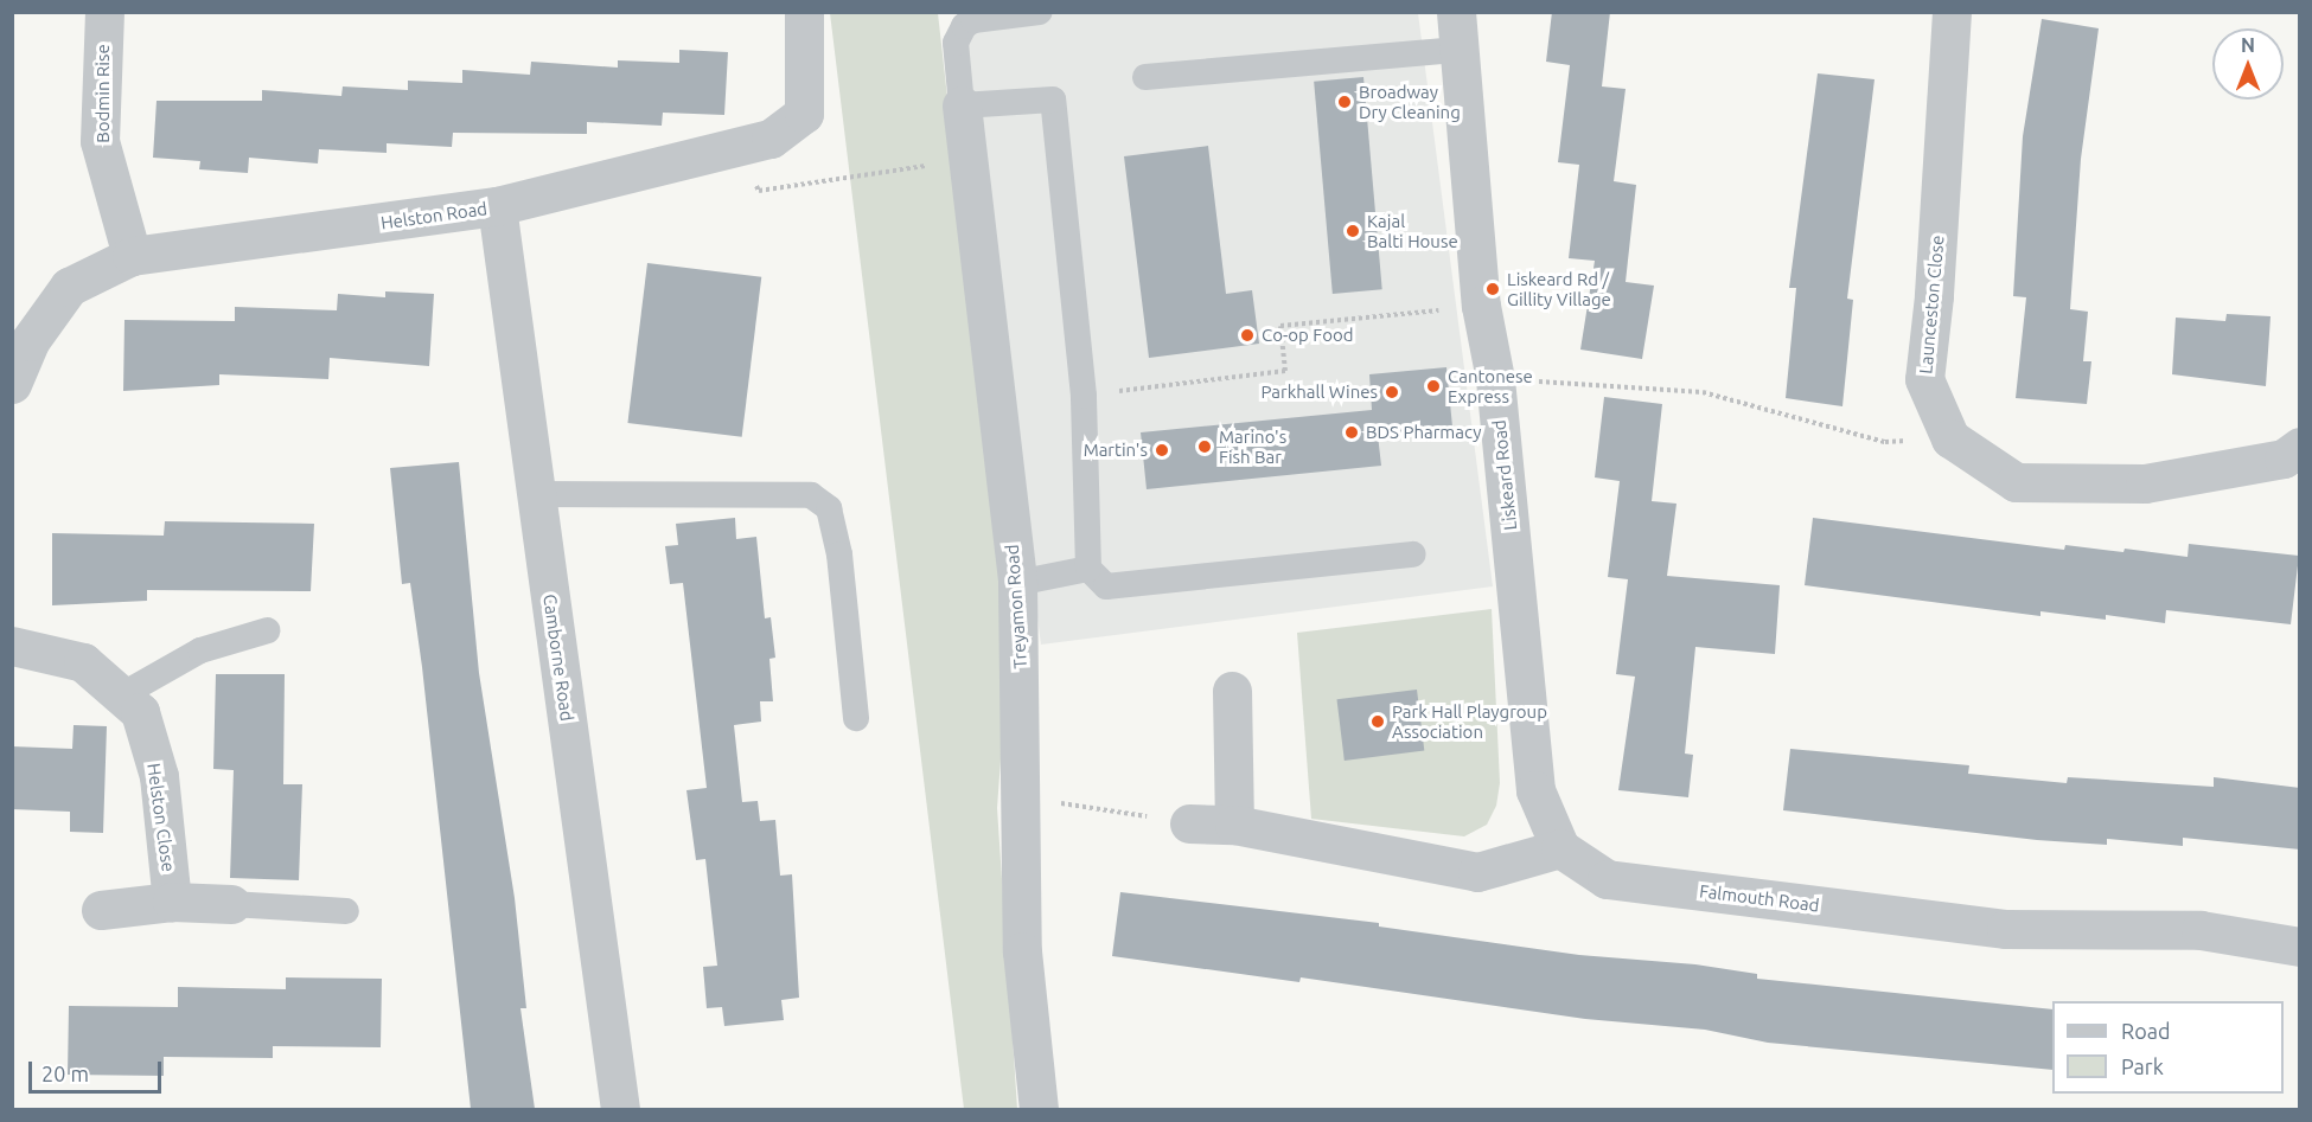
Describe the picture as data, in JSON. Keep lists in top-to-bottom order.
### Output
{
  "streets": {
    "street": [
      "Bodmin Rise",
      "Helston Road",
      "Launceston Close",
      "Liskeard Road",
      "Treyamon Road",
      "Camborne Road",
      "Helston Close",
      "Falmouth Road"
    ]
  },
  "crossings": [
    ["Bodmin Rise", "Helston Road"],
    ["Helston Road", "Camborne Road"],
    ["Liskeard Road", "Falmouth Road"]
  ],
  "places": [
    "Broadway Dry Cleaning",
    "Kajal Balti House",
    "Liskeard Rd / Gillity Village",
    "Co-op Food",
    "Cantonese Express",
    "Parkhall Wines",
    "BDS Pharmacy",
    "Marino's Fish Bar",
    "Martin's",
    "Park Hall Playgroup Association"
  ],
  "legend": ["Road", "Park"],
  "scale_bar": "20 m",
  "north": "top"
}
